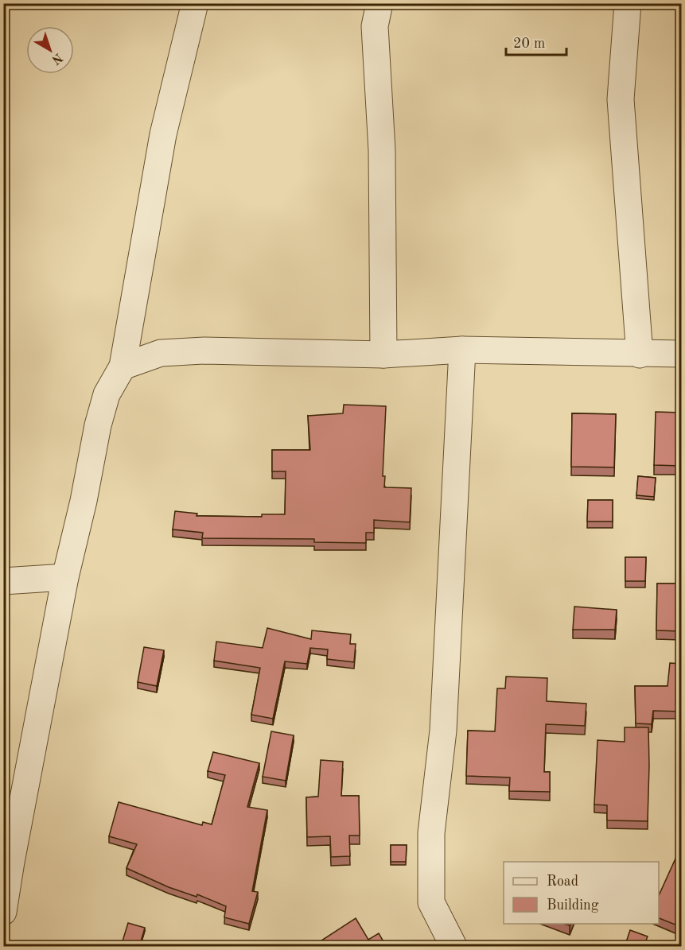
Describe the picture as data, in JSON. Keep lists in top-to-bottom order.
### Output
{
  "legend": ["Road", "Building"],
  "scale_bar": "20 m",
  "north": "bottom right"
}
